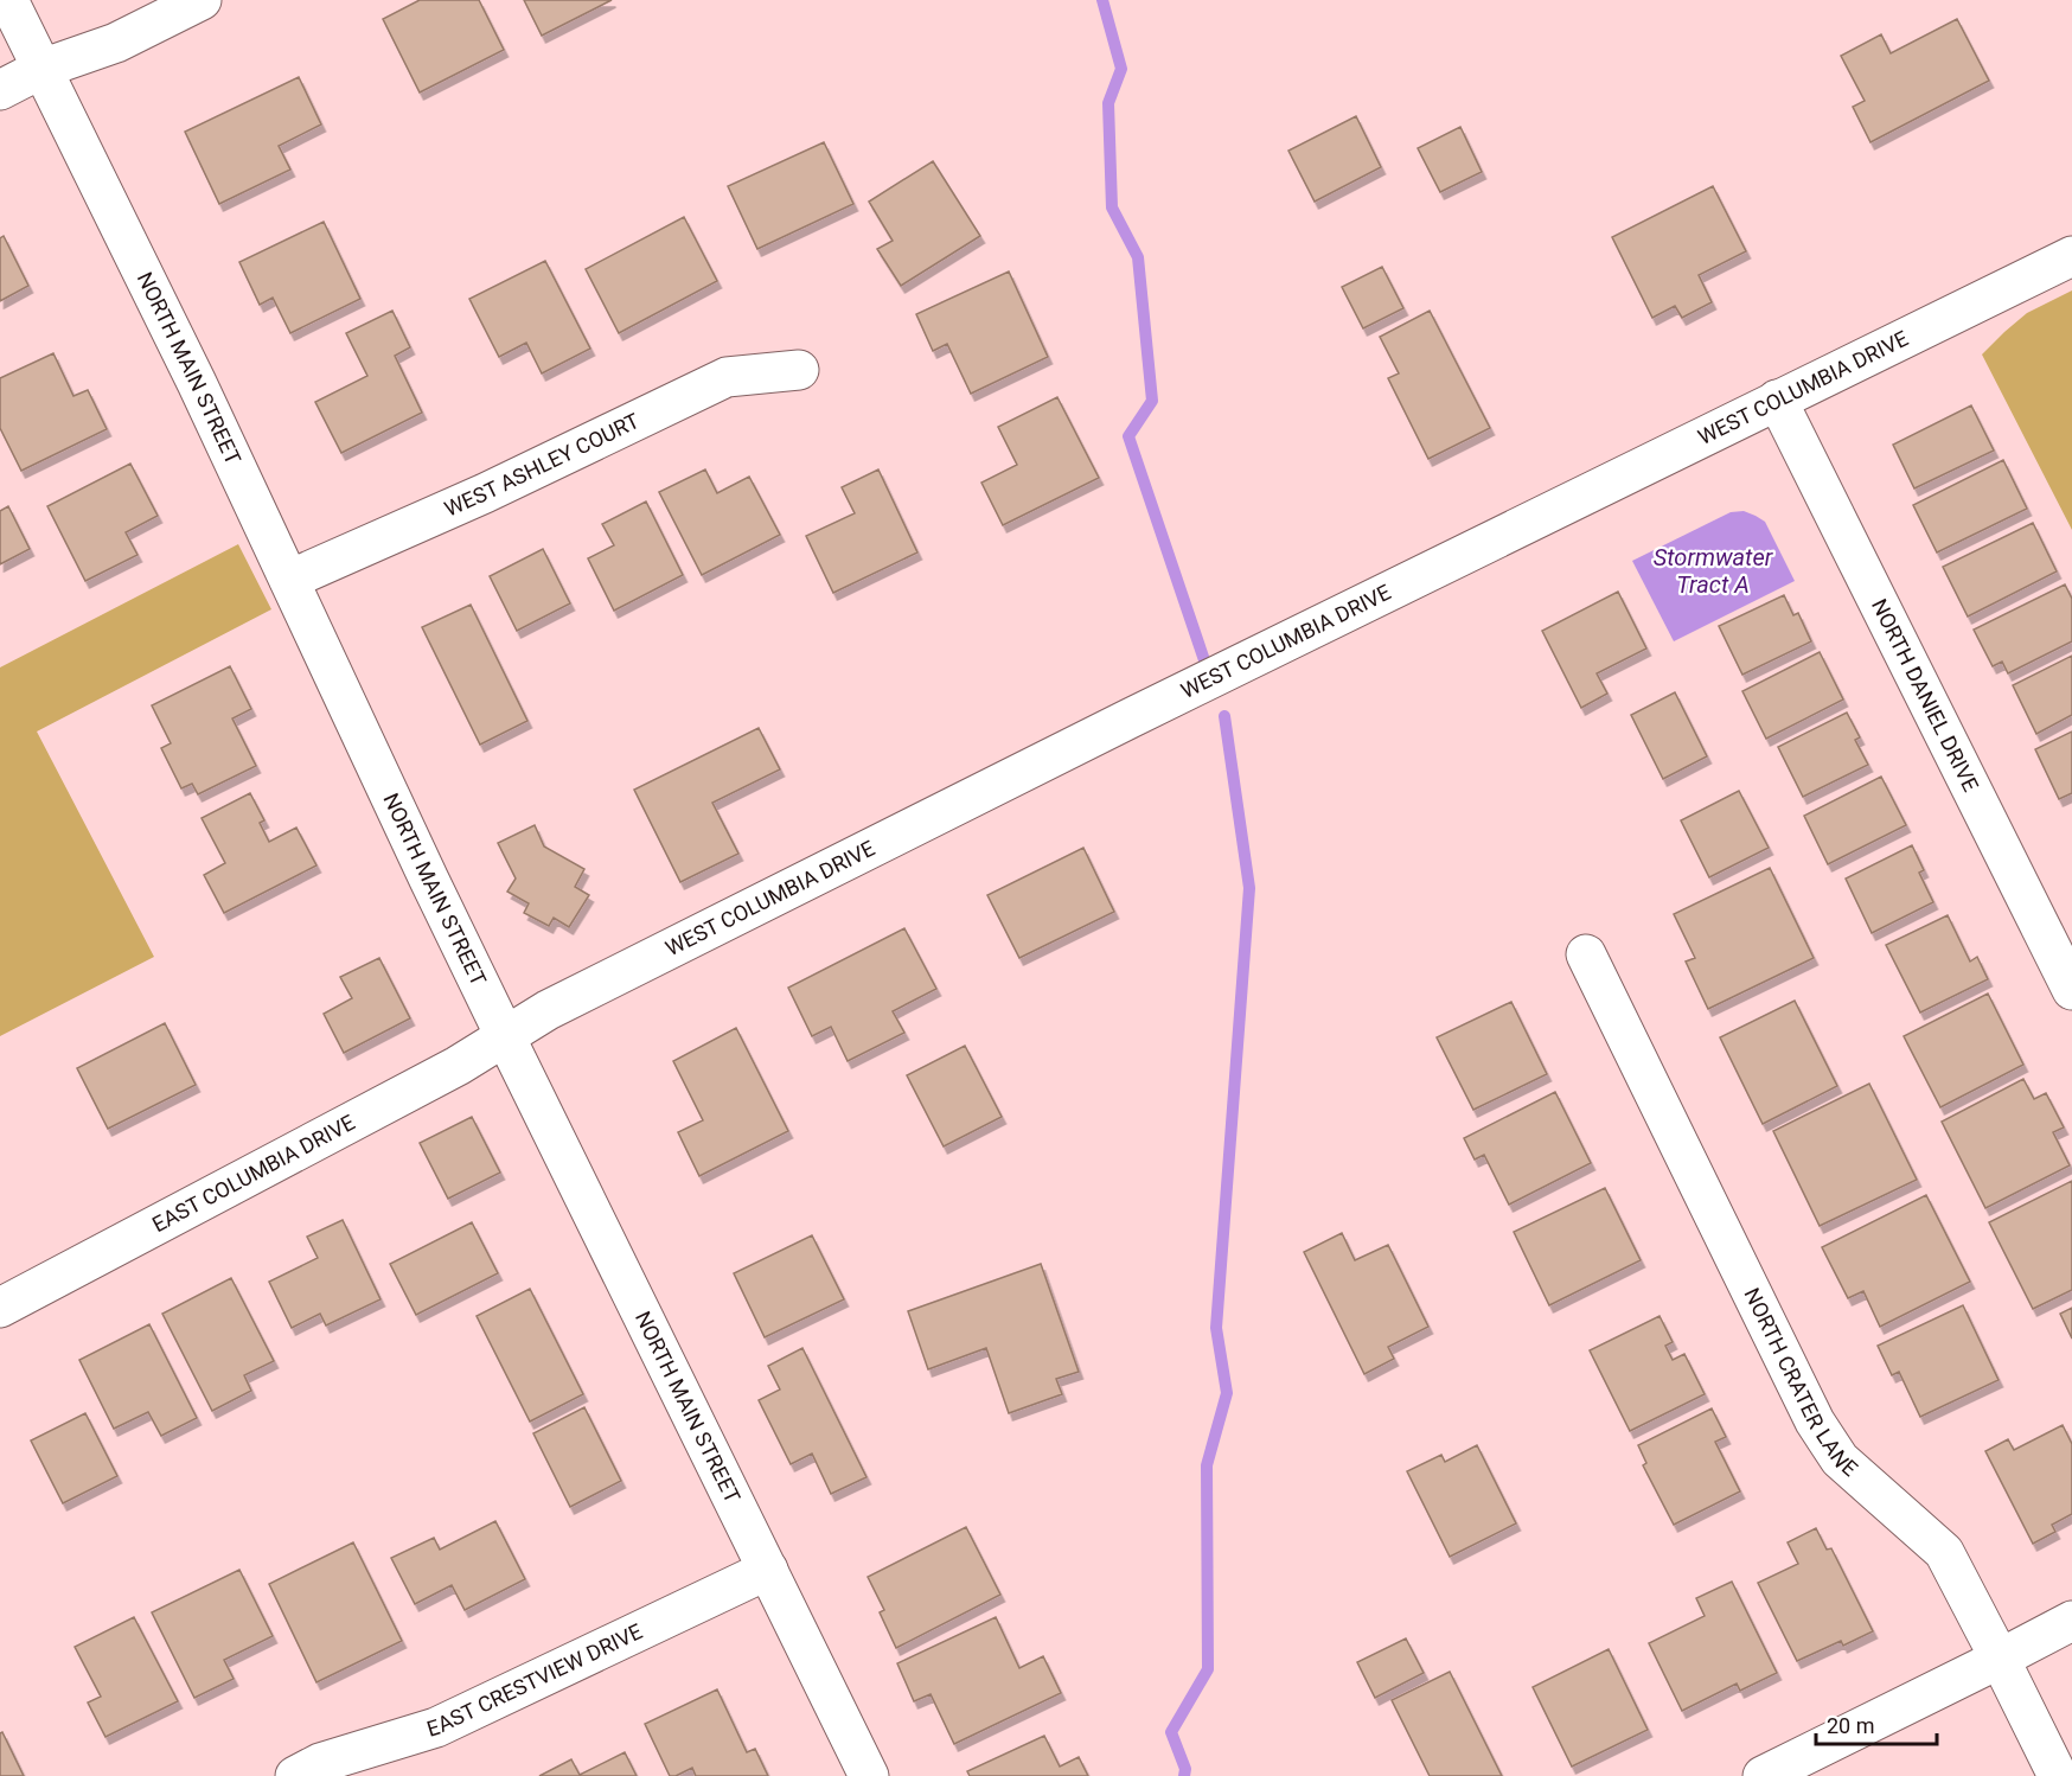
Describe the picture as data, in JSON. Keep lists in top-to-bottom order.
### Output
{
  "streets": {
    "street": [
      "NORTH MAIN STREET",
      "WEST COLUMBIA DRIVE",
      "WEST ASHLEY COURT",
      "NORTH DANIEL DRIVE",
      "EAST COLUMBIA DRIVE",
      "NORTH CRATER LANE",
      "EAST CRESTVIEW DRIVE"
    ]
  },
  "crossings": [
    ["NORTH MAIN STREET", "WEST COLUMBIA DRIVE"],
    ["NORTH MAIN STREET", "WEST ASHLEY COURT"],
    ["NORTH MAIN STREET", "EAST COLUMBIA DRIVE"],
    ["NORTH MAIN STREET", "EAST CRESTVIEW DRIVE"],
    ["WEST COLUMBIA DRIVE", "NORTH DANIEL DRIVE"],
    ["WEST COLUMBIA DRIVE", "EAST COLUMBIA DRIVE"]
  ],
  "water": ["Stormwater Tract A"],
  "scale_bar": "20 m"
}
